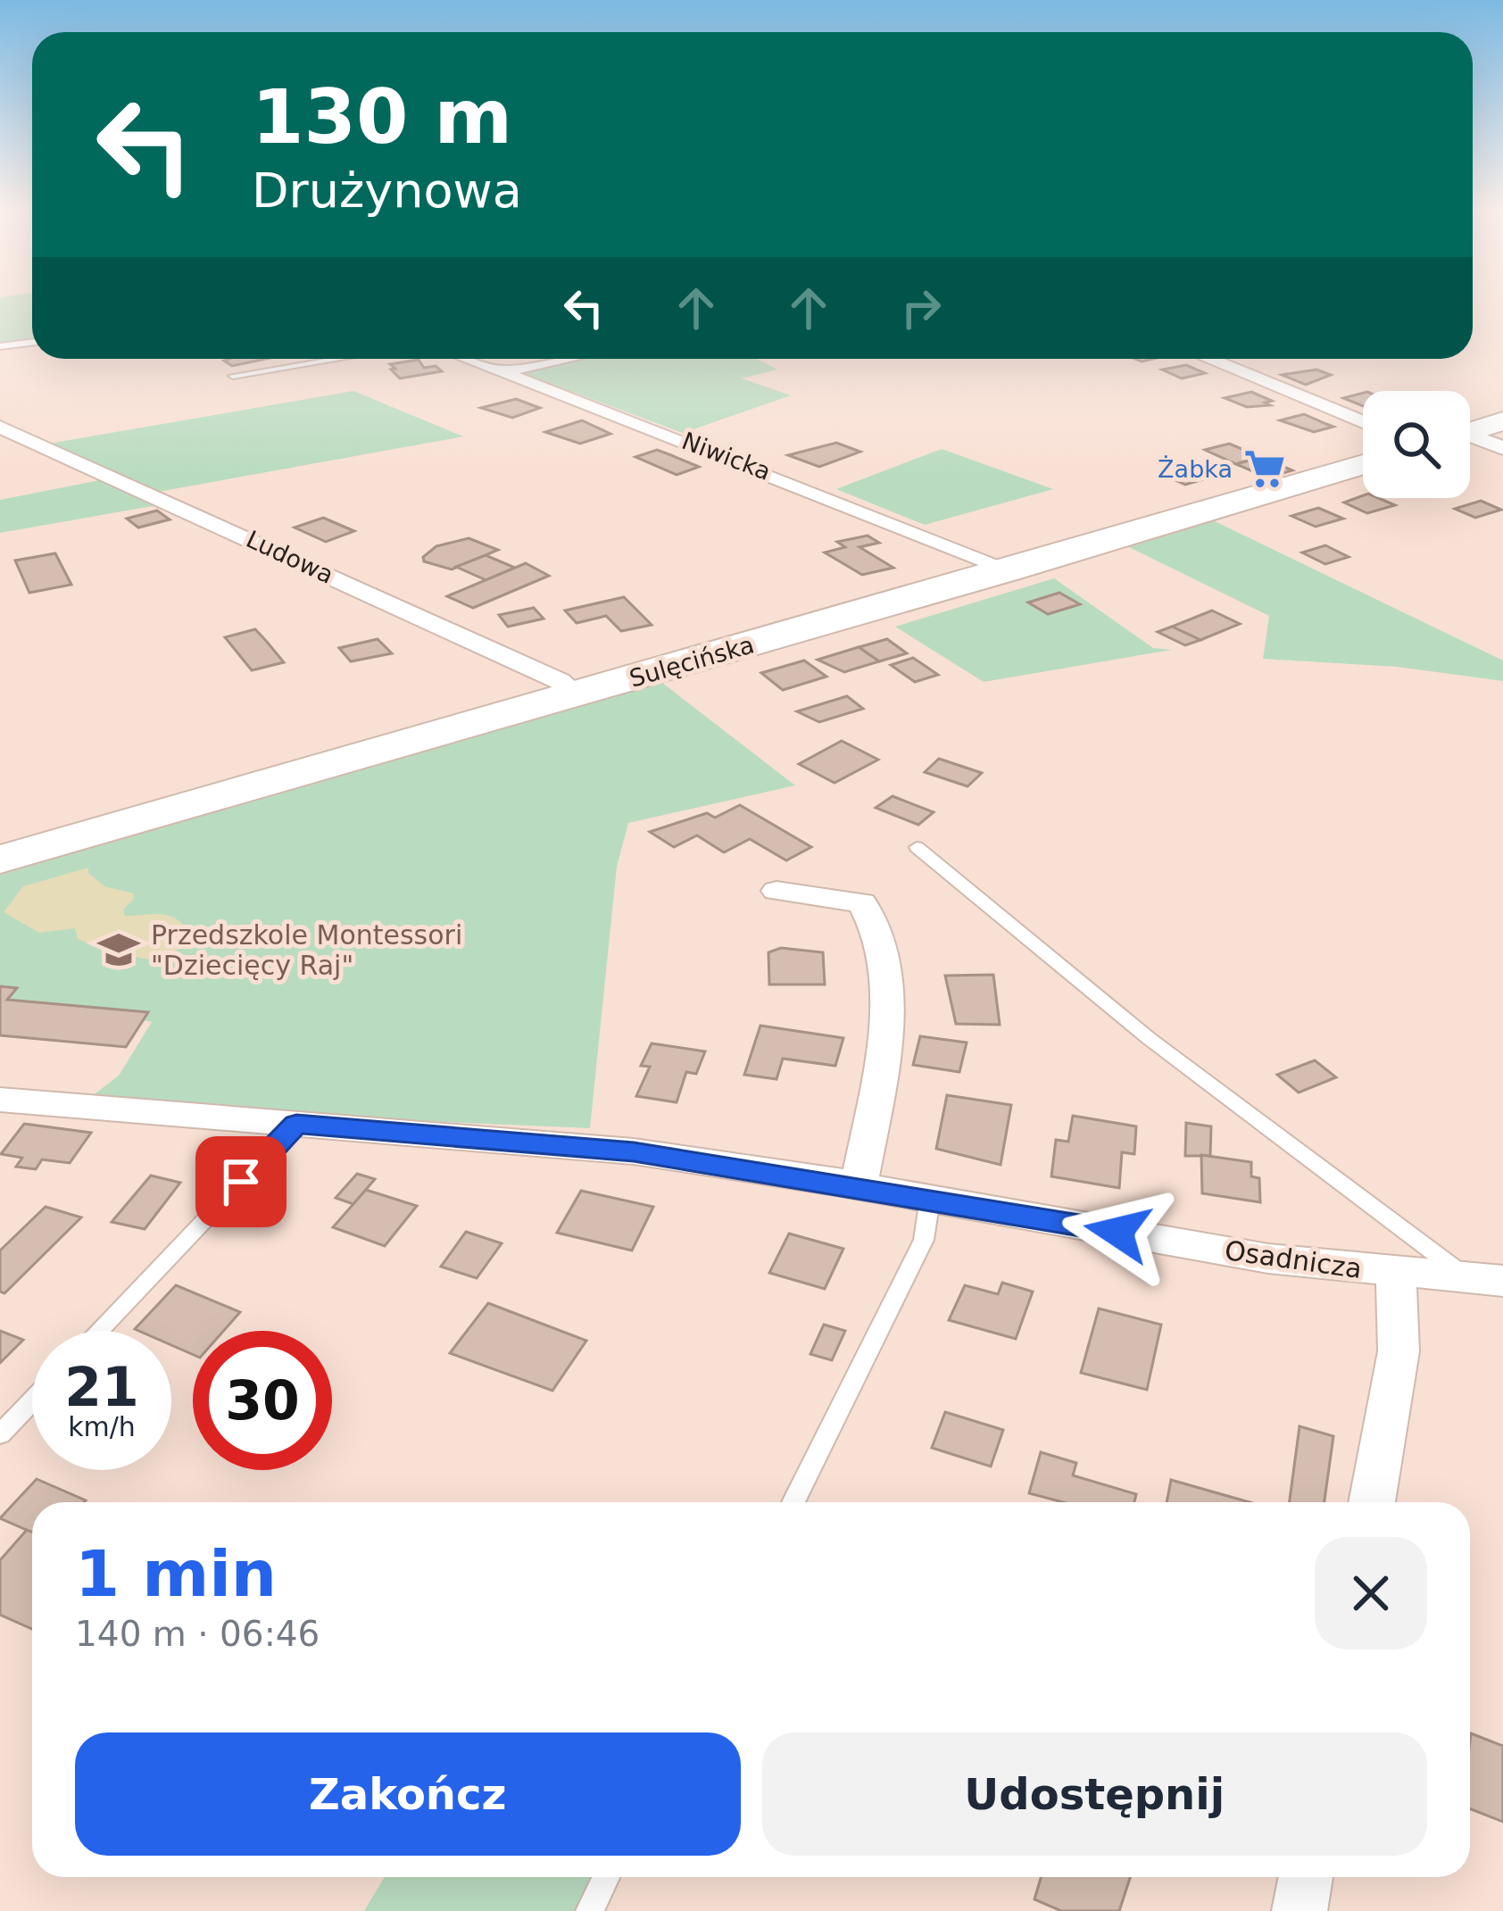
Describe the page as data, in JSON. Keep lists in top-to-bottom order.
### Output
{
  "streets": {
    "street": [
      "Niwicka",
      "Ludowa",
      "Sulęcińska",
      "Osadnicza"
    ]
  },
  "crossings": [
    ["Niwicka", "Sulęcińska"],
    ["Ludowa", "Sulęcińska"]
  ],
  "places": {
    "supermarket": ["Żabka"],
    "school or university": ["Przedszkole Montessori \"Dziecięcy Raj\""]
  },
  "page": {
    "turn": ["130 m", "Drużynowa"],
    "speed": "21 km/h",
    "limit": "30",
    "heading": ["1 min", "140 m · 06:46"],
    "buttons": ["Zakończ", "Udostępnij"]
  }
}
